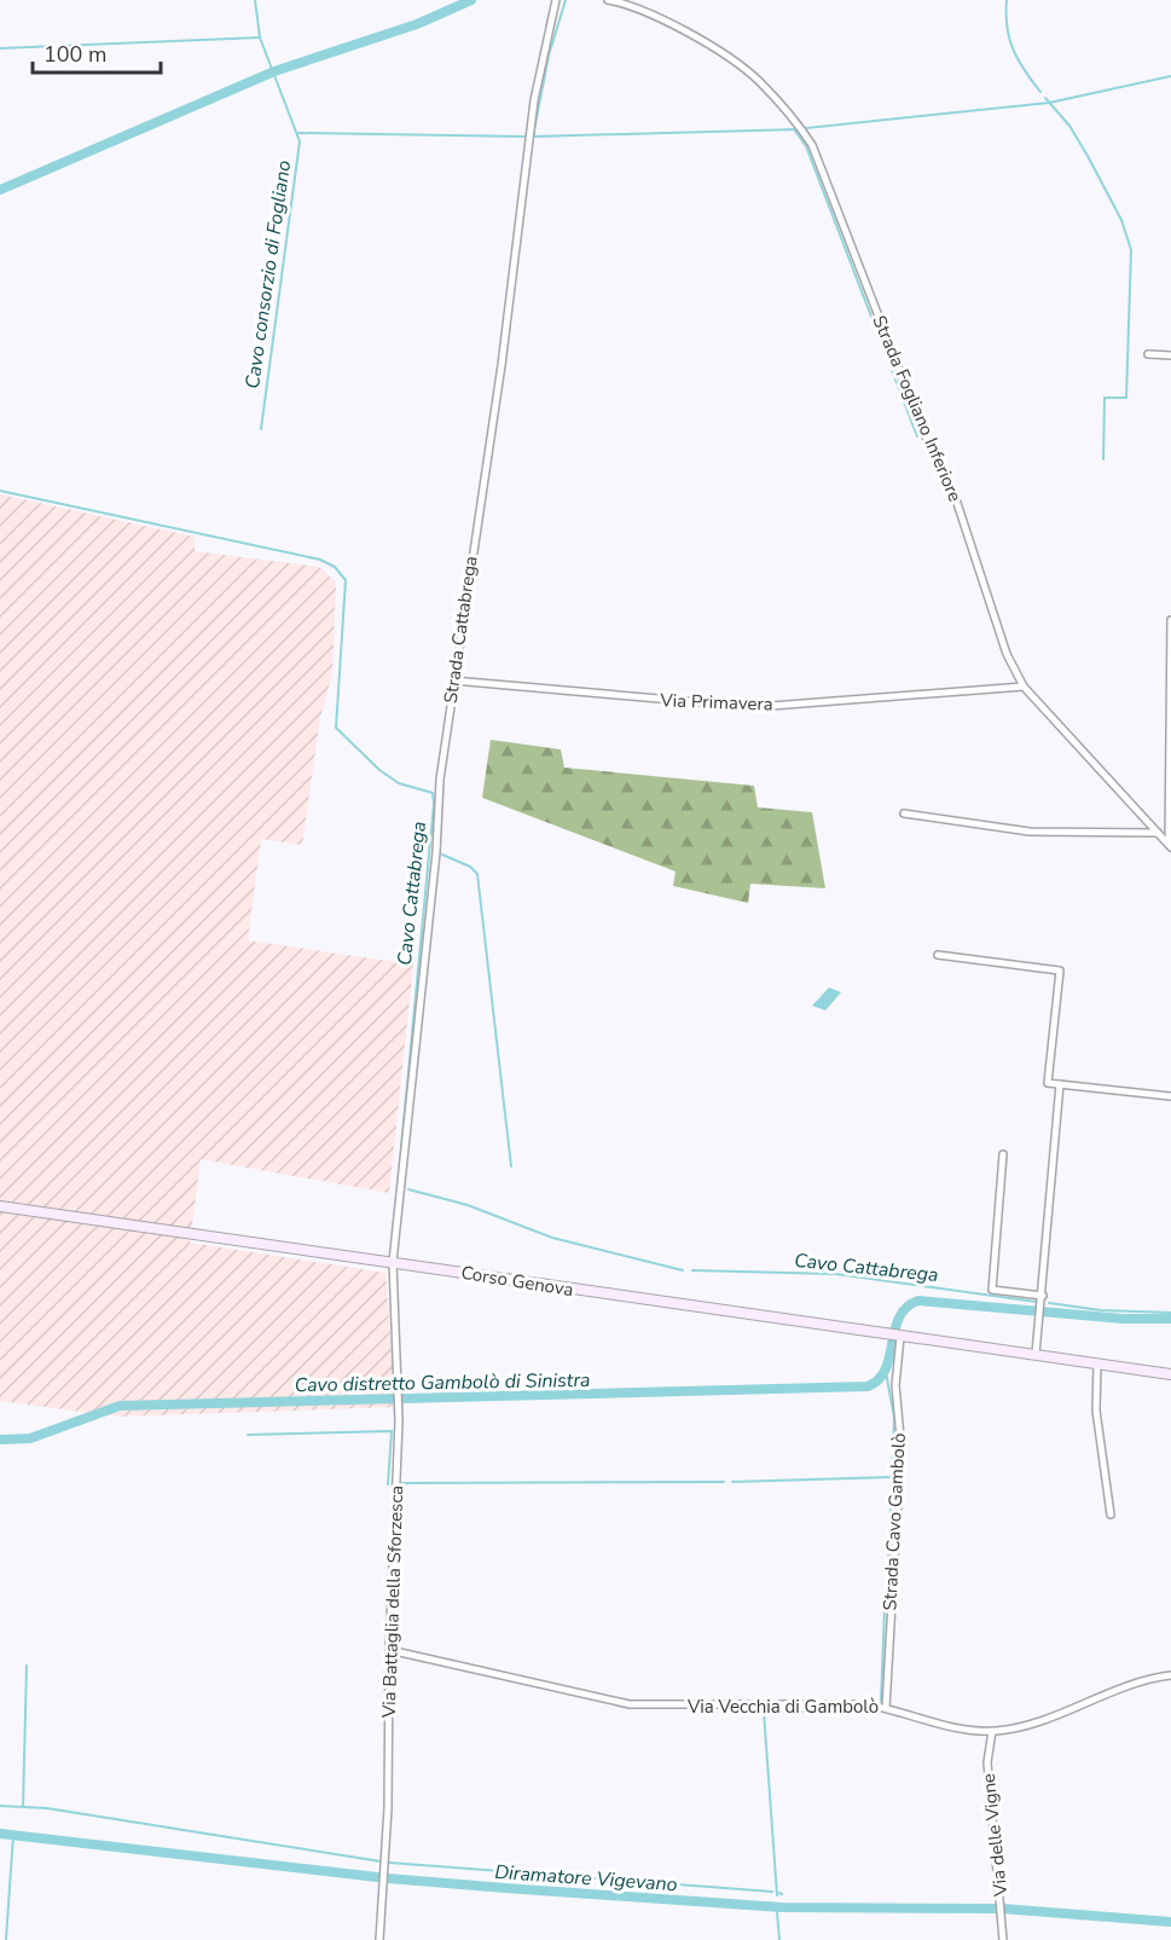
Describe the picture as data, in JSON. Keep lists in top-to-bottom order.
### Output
{
  "streets": {
    "main road": ["Corso Genova"],
    "street": [
      "Strada Fogliano Inferiore",
      "Strada Cattabrega",
      "Via Primavera",
      "Strada Cavo Gambolò",
      "Via Battaglia della Sforzesca",
      "Via Vecchia di Gambolò",
      "Via delle Vigne"
    ]
  },
  "crossings": [
    ["Strada Fogliano Inferiore", "Via Primavera"],
    ["Strada Cattabrega", "Via Primavera"],
    ["Strada Cattabrega", "Corso Genova"],
    ["Strada Cattabrega", "Via Battaglia della Sforzesca"],
    ["Corso Genova", "Strada Cavo Gambolò"],
    ["Corso Genova", "Via Battaglia della Sforzesca"],
    ["Strada Cavo Gambolò", "Via Vecchia di Gambolò"],
    ["Via Battaglia della Sforzesca", "Via Vecchia di Gambolò"],
    ["Via Vecchia di Gambolò", "Via delle Vigne"]
  ],
  "water": [
    "Cavo consorzio di Fogliano",
    "Cavo Cattabrega",
    "Cavo distretto Gambolò di Sinistra",
    "Diramatore Vigevano"
  ],
  "scale_bar": "100 m"
}
